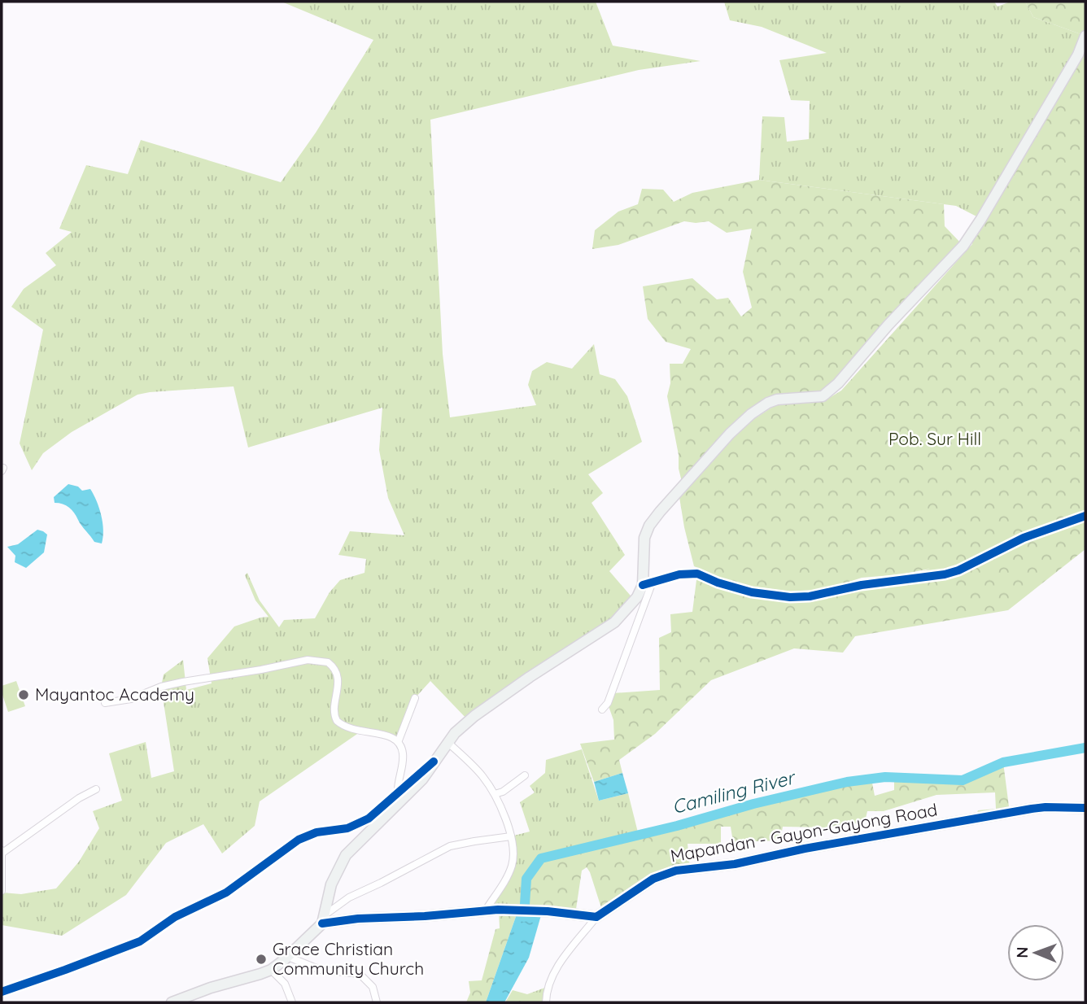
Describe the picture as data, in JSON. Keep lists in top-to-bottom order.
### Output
{
  "streets": {
    "main road": ["Mapandan - Gayon-Gayong Road"]
  },
  "water": ["Camiling River"],
  "parks": ["Pob. Sur Hill"],
  "places": ["Mayantoc Academy", "Grace Christian Community Church"],
  "north": "left"
}
